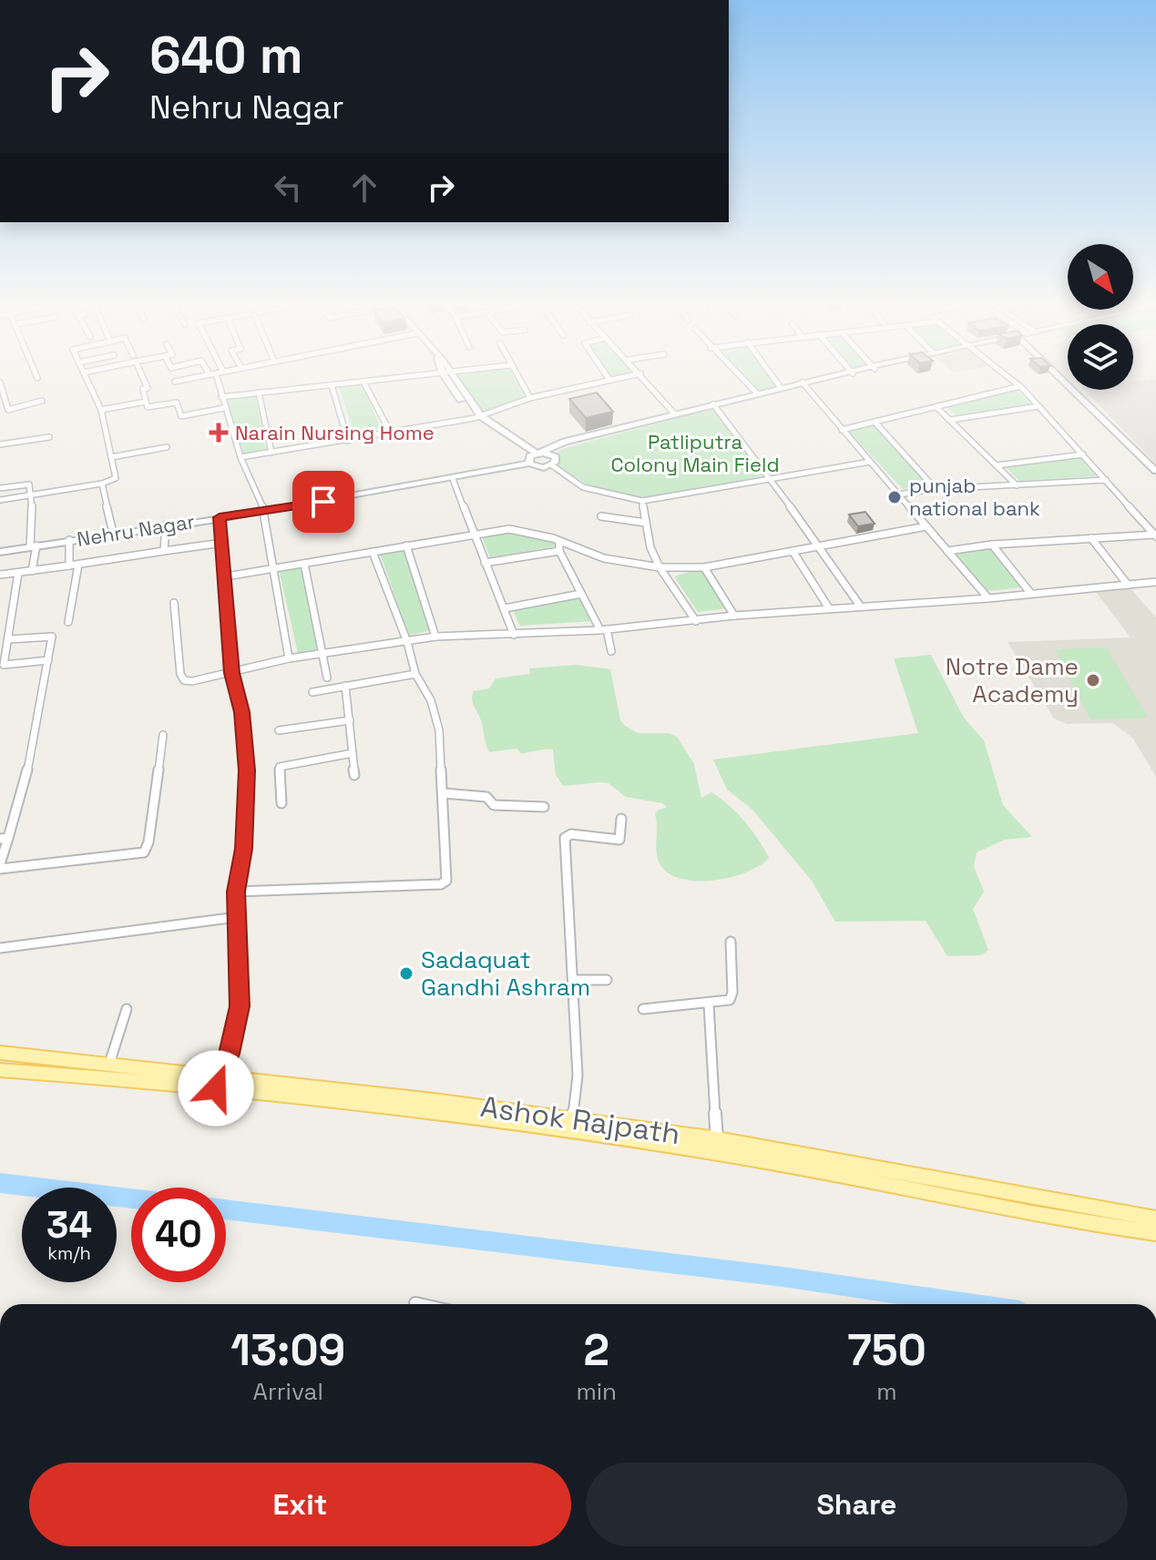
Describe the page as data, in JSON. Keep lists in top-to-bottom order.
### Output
{
  "streets": {
    "main road": ["Ashok Rajpath"],
    "street": ["Nehru Nagar"]
  },
  "parks": ["Patliputra Colony Main Field"],
  "places": {
    "health": ["Narain Nursing Home"],
    "other": ["punjab national bank", "Notre Dame Academy", "Sadaquat Gandhi Ashram"]
  },
  "north": "bottom right",
  "page": {
    "turn": ["640 m", "Nehru Nagar"],
    "speed": "34 km/h",
    "limit": "40",
    "eta": [
      "13:09",
      "Arrival",
      "2",
      "min",
      "750",
      "m"
    ],
    "buttons": ["Exit", "Share"]
  }
}
